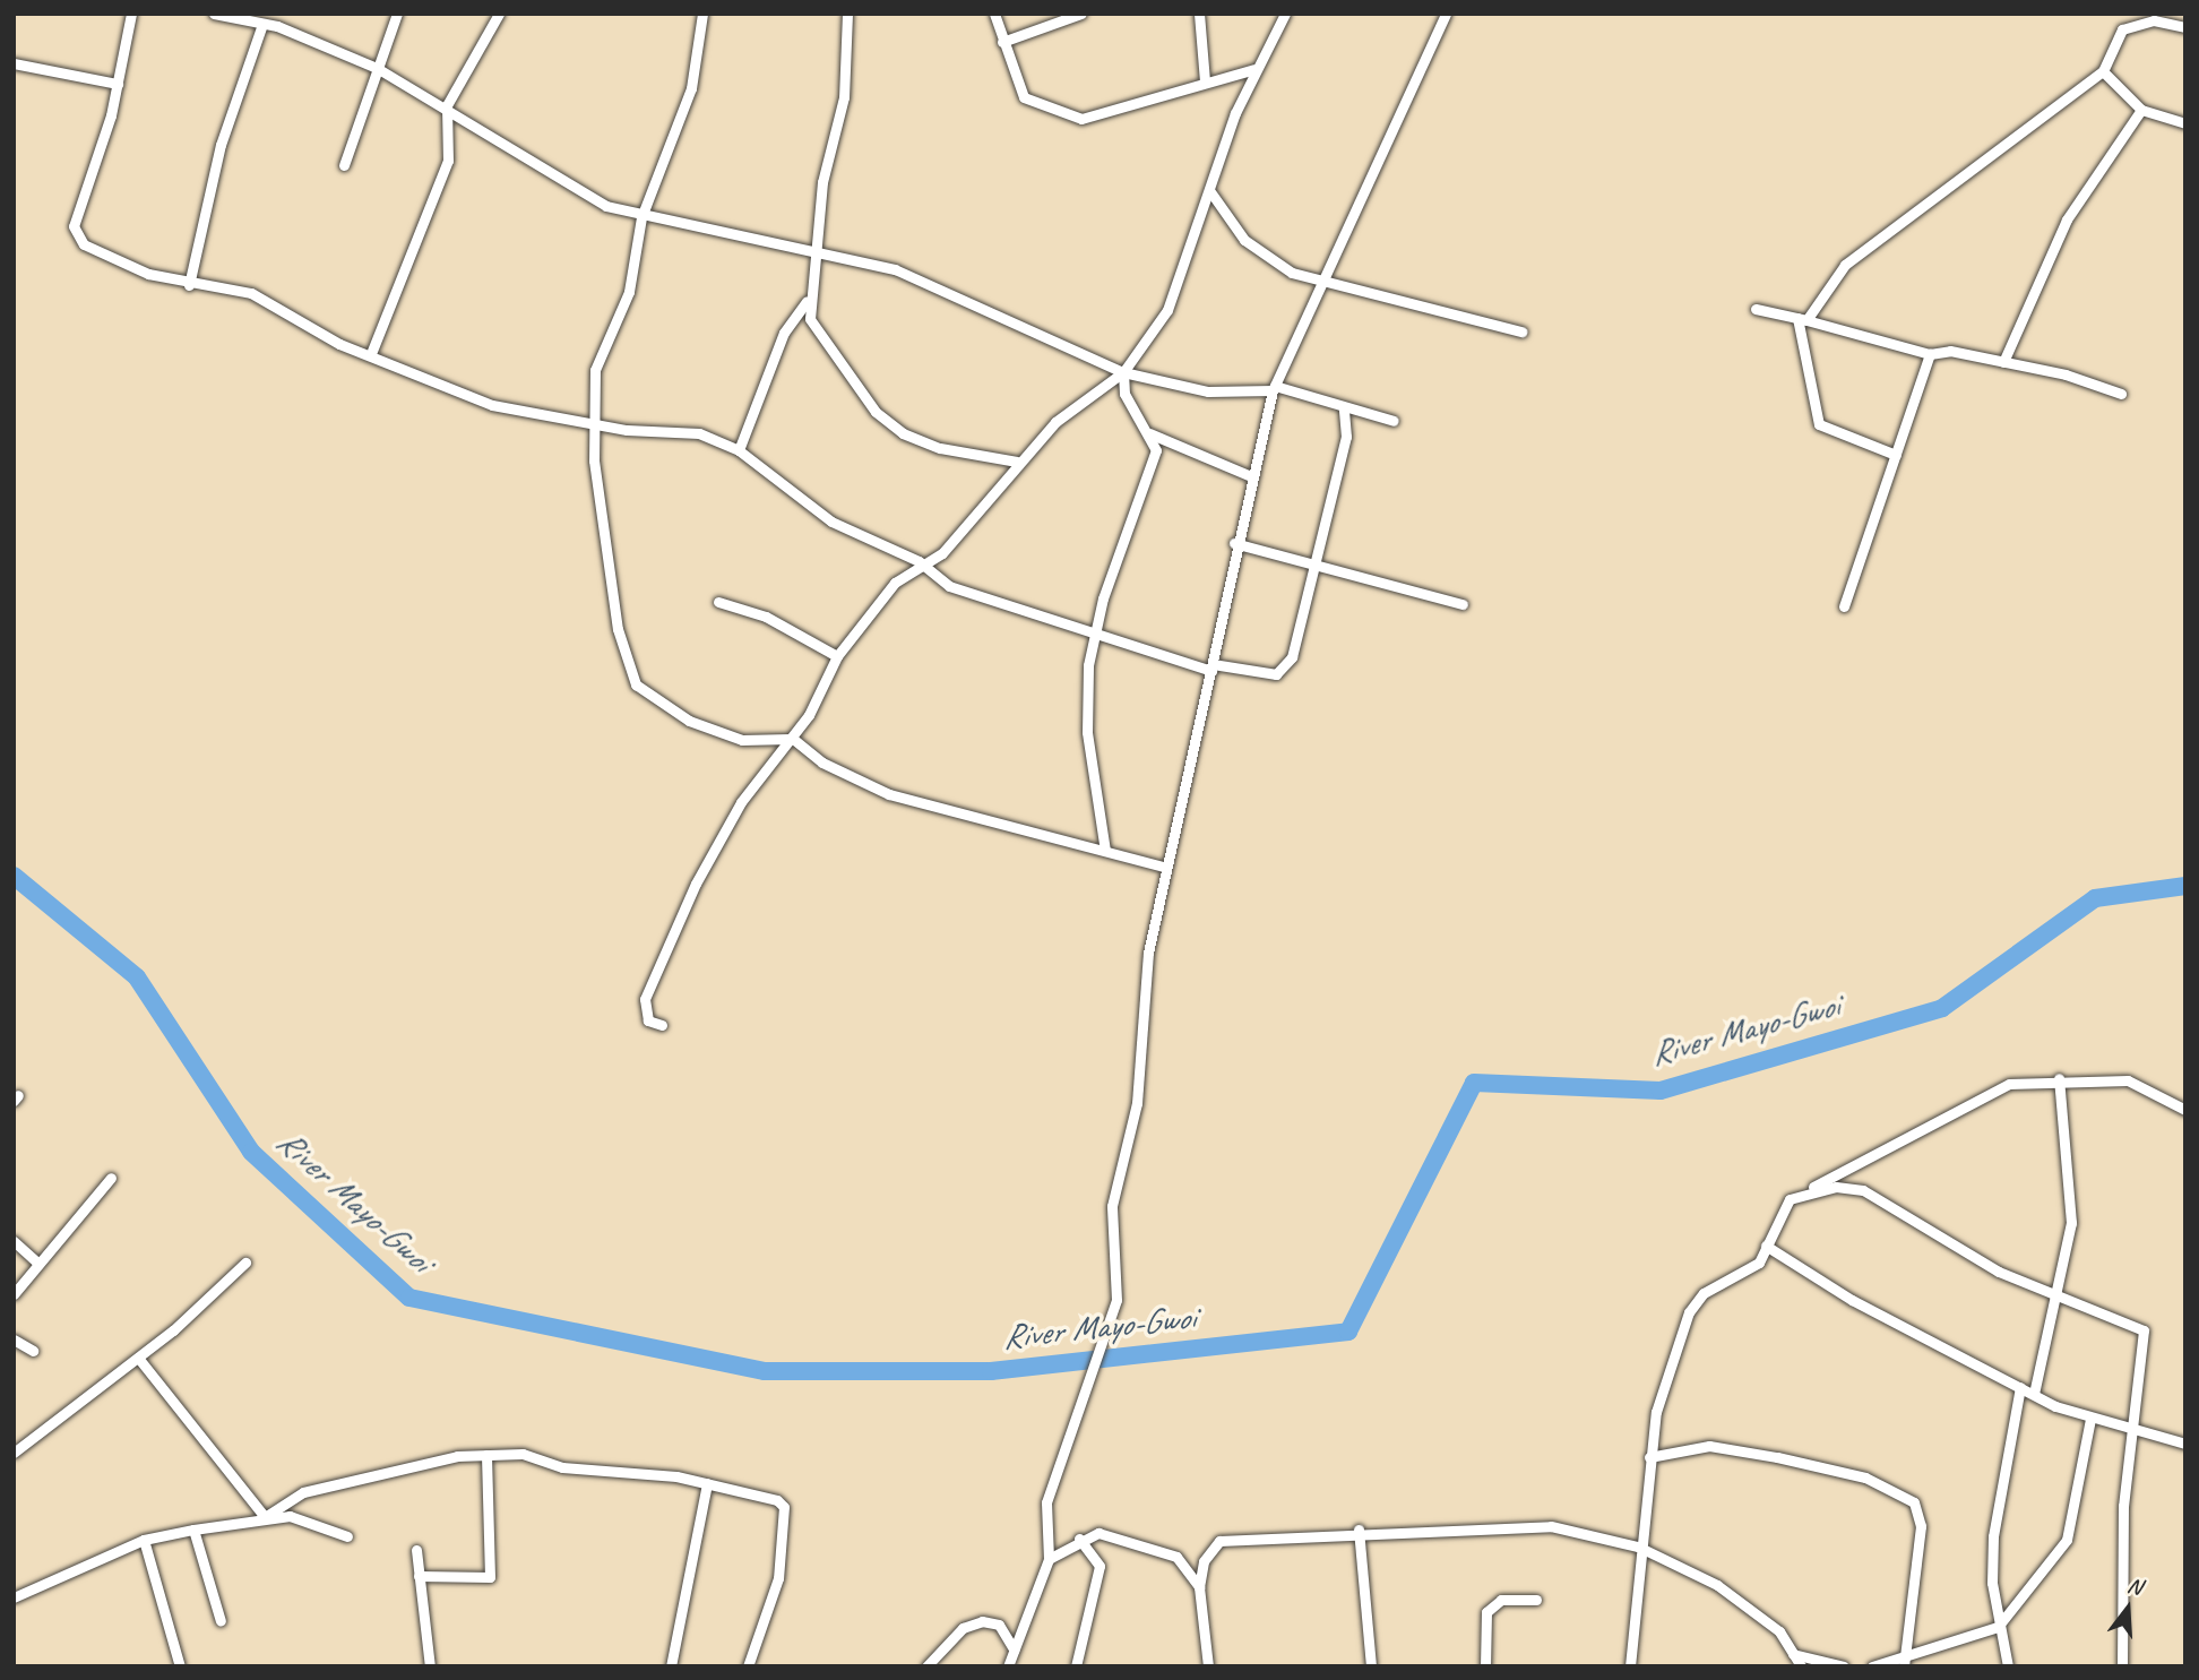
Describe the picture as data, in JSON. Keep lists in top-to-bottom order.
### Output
{
  "water": ["River Mayo-Gwoi"],
  "north": "top"
}
